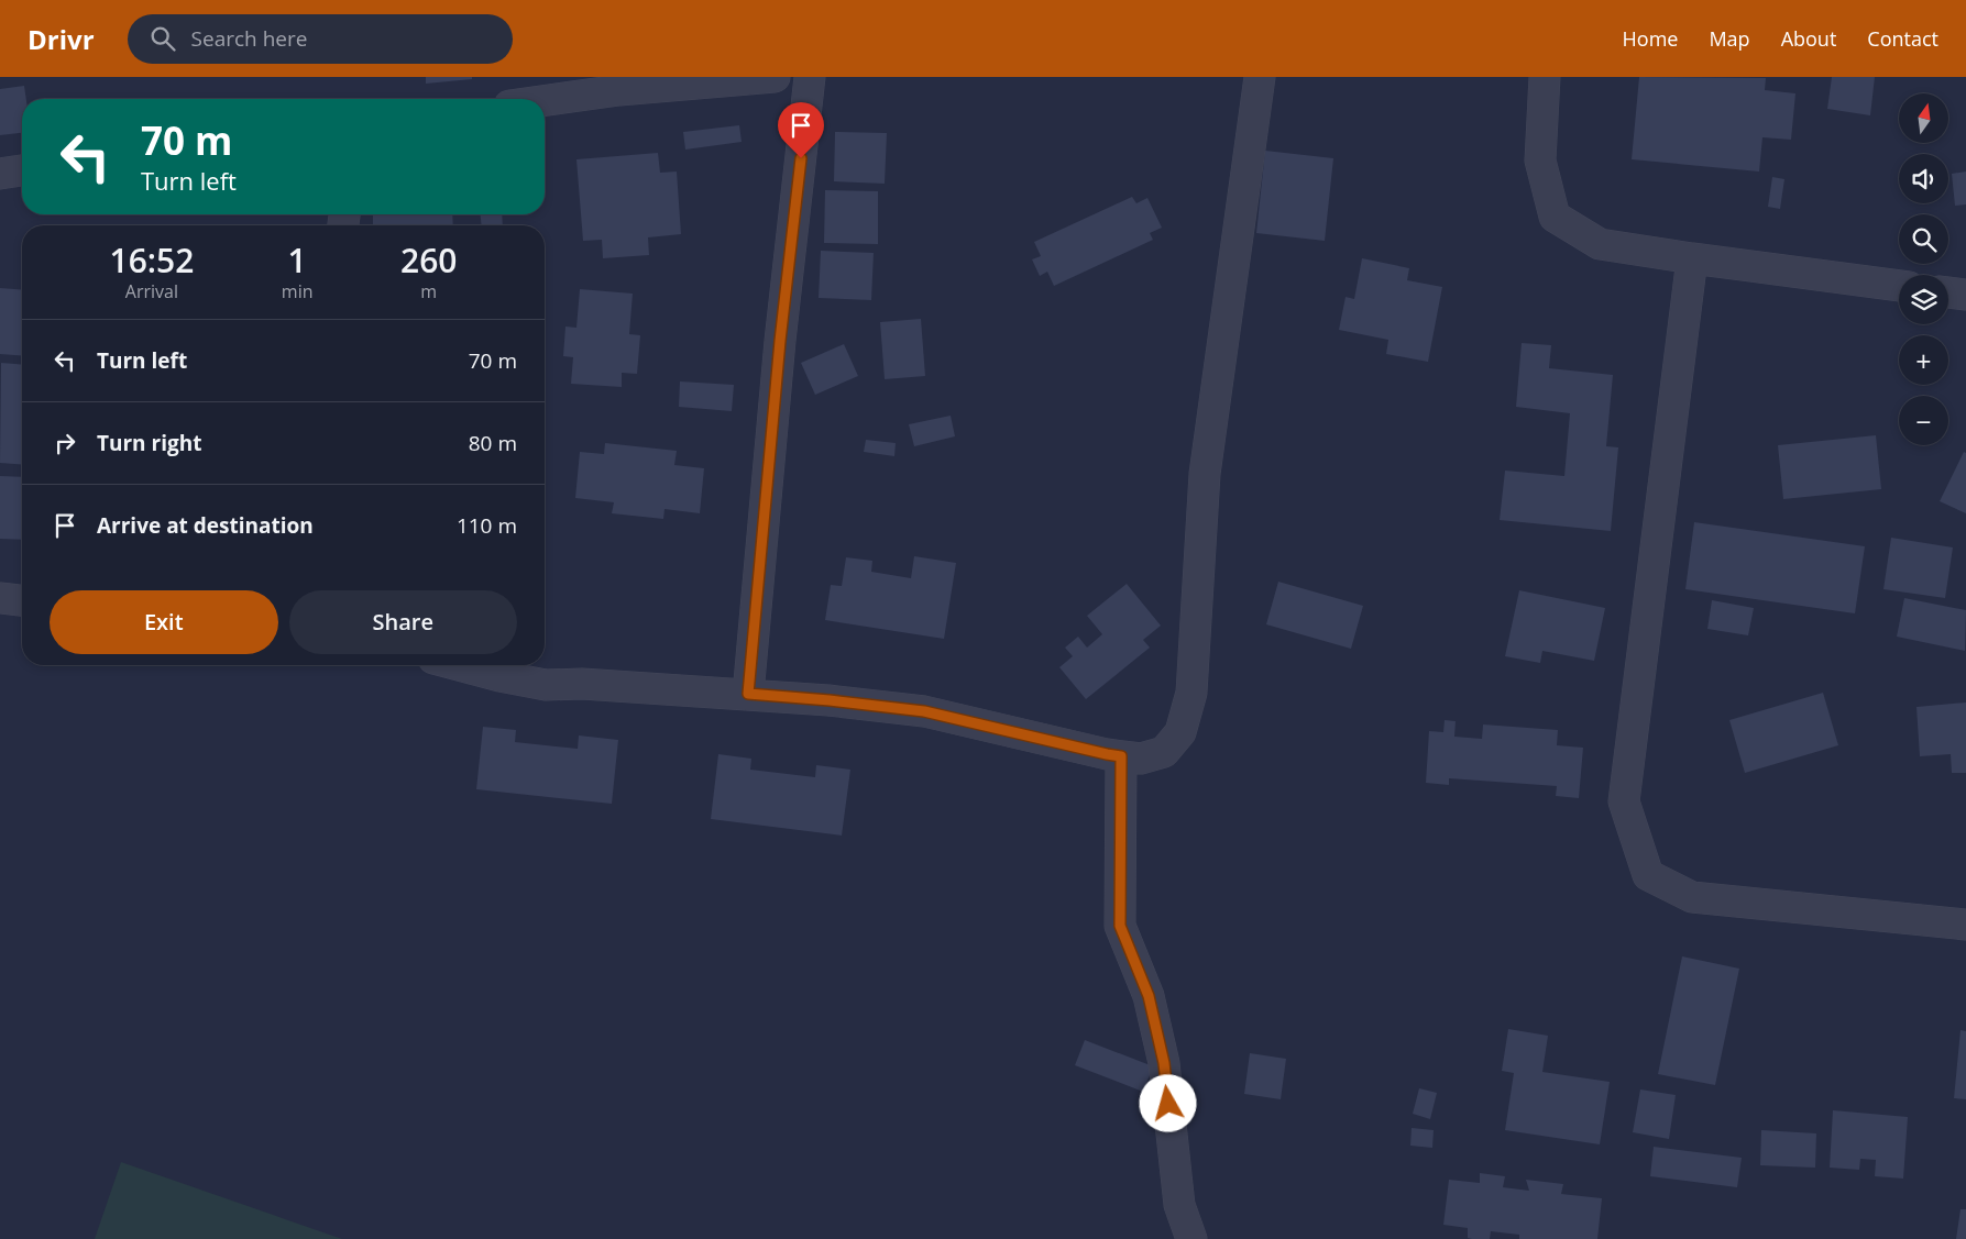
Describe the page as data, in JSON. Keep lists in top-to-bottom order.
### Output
{
  "north": "top",
  "page": {
    "header": "Drivr",
    "search": "Search here",
    "nav": [
      "Home",
      "Map",
      "About",
      "Contact"
    ],
    "map_buttons": ["+", "−"],
    "turn": ["70 m", "Turn left"],
    "eta": [
      "16:52",
      "Arrival",
      "1",
      "min",
      "260",
      "m"
    ],
    "list": [
      {
        "name": "Turn left",
        "value": "70 m"
      },
      {
        "name": "Turn right",
        "value": "80 m"
      },
      {
        "name": "Arrive at destination",
        "value": "110 m"
      }
    ],
    "buttons": ["Exit", "Share"]
  }
}
